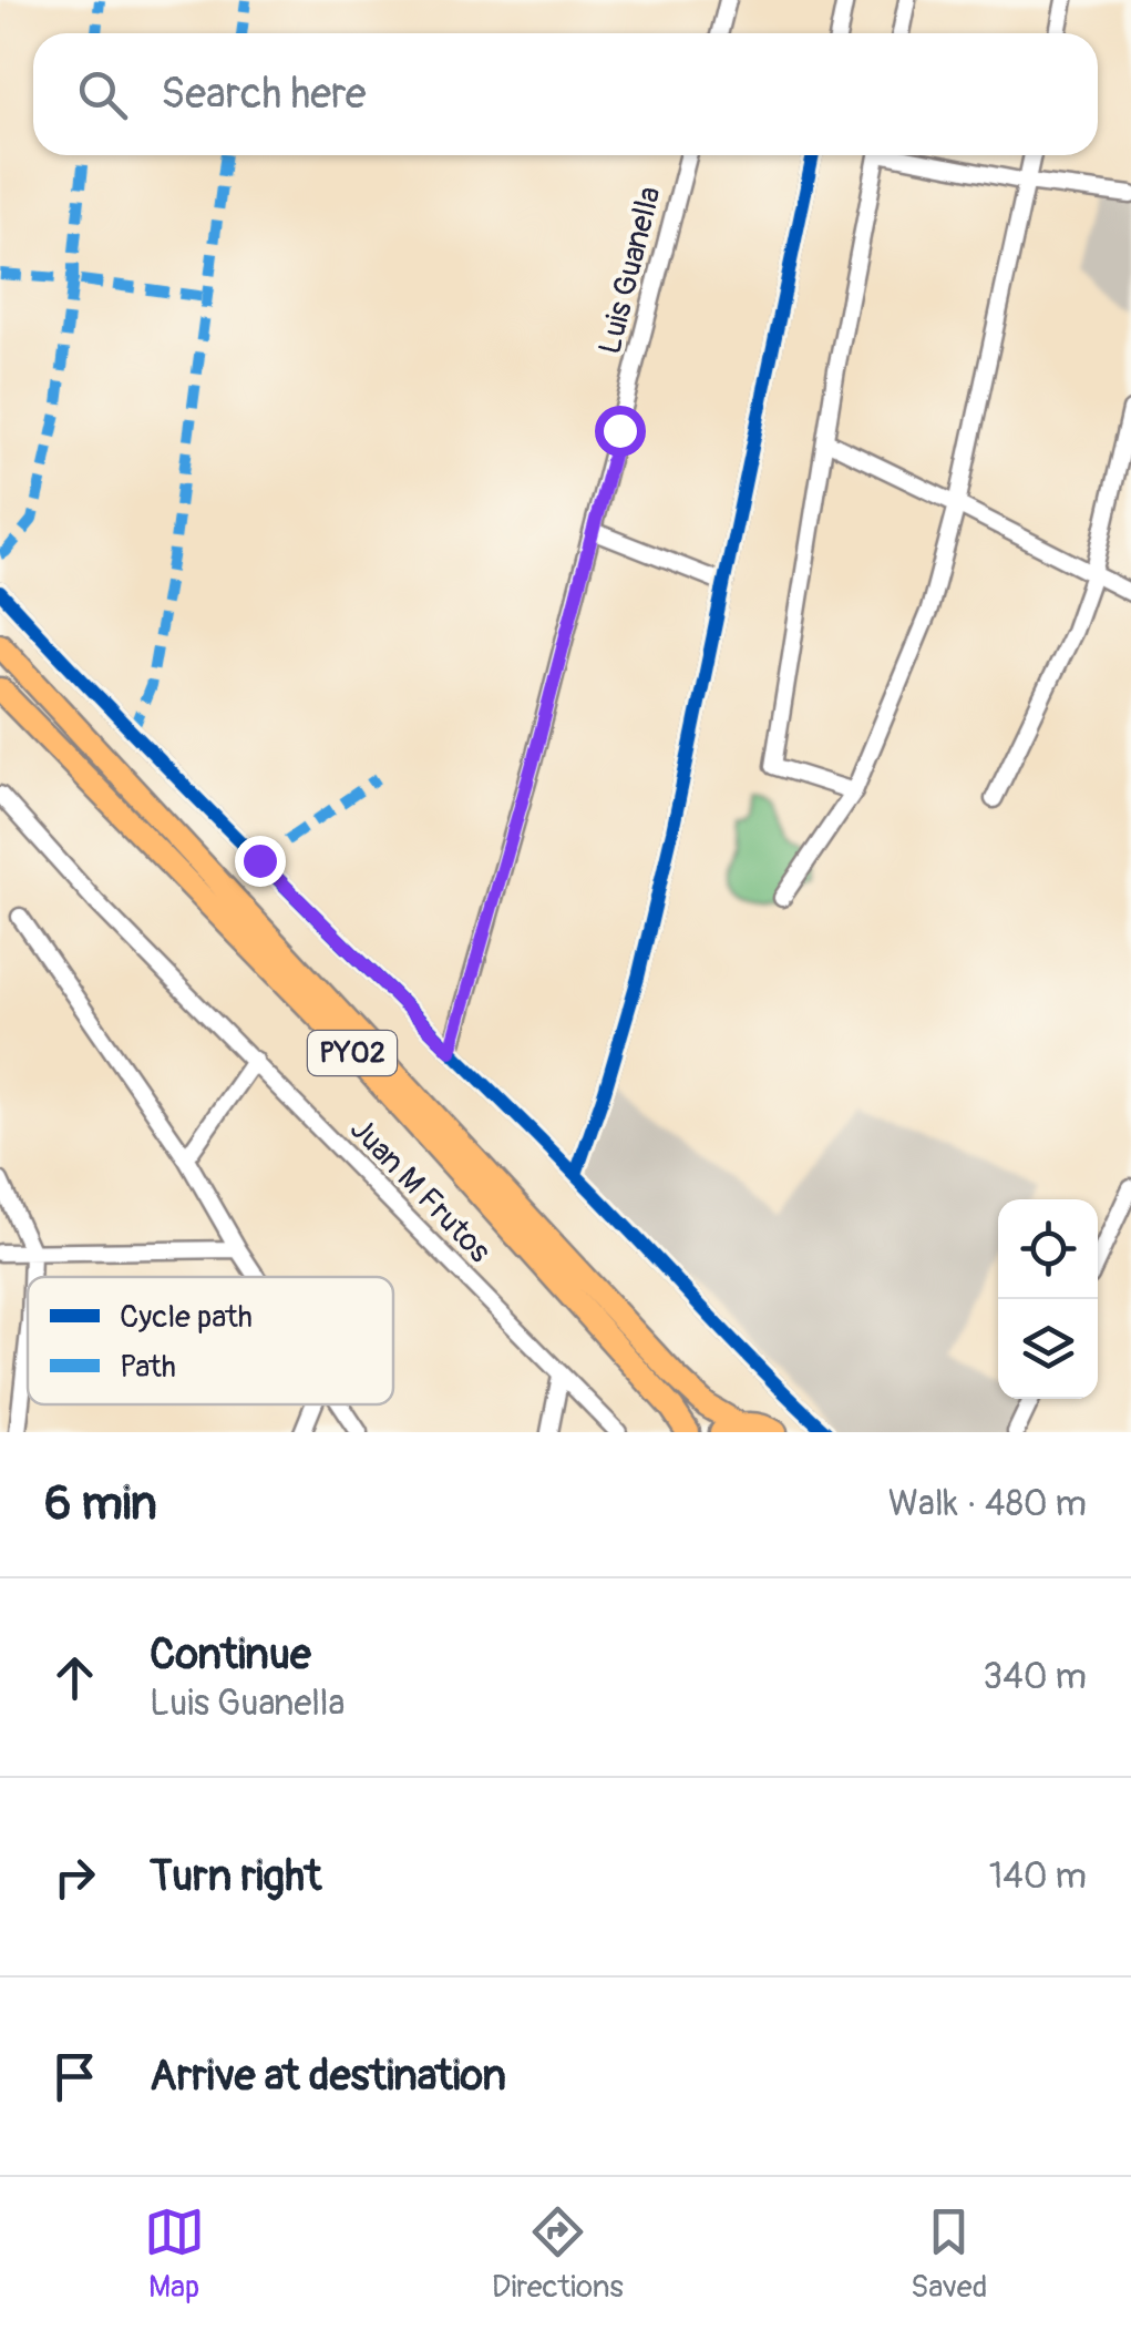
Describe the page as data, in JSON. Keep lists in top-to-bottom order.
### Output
{
  "streets": {
    "highway": ["PY02"],
    "street": ["Luis Guanella", "Juan M Frutos"]
  },
  "legend": ["Cycle path", "Path"],
  "page": {
    "search": "Search here",
    "heading": ["6 min", "Walk · 480 m"],
    "list": [
      ["Continue", "Luis Guanella", "340 m"],
      ["Turn right", "140 m"],
      "Arrive at destination"
    ],
    "nav": ["Map", "Directions", "Saved"]
  }
}
